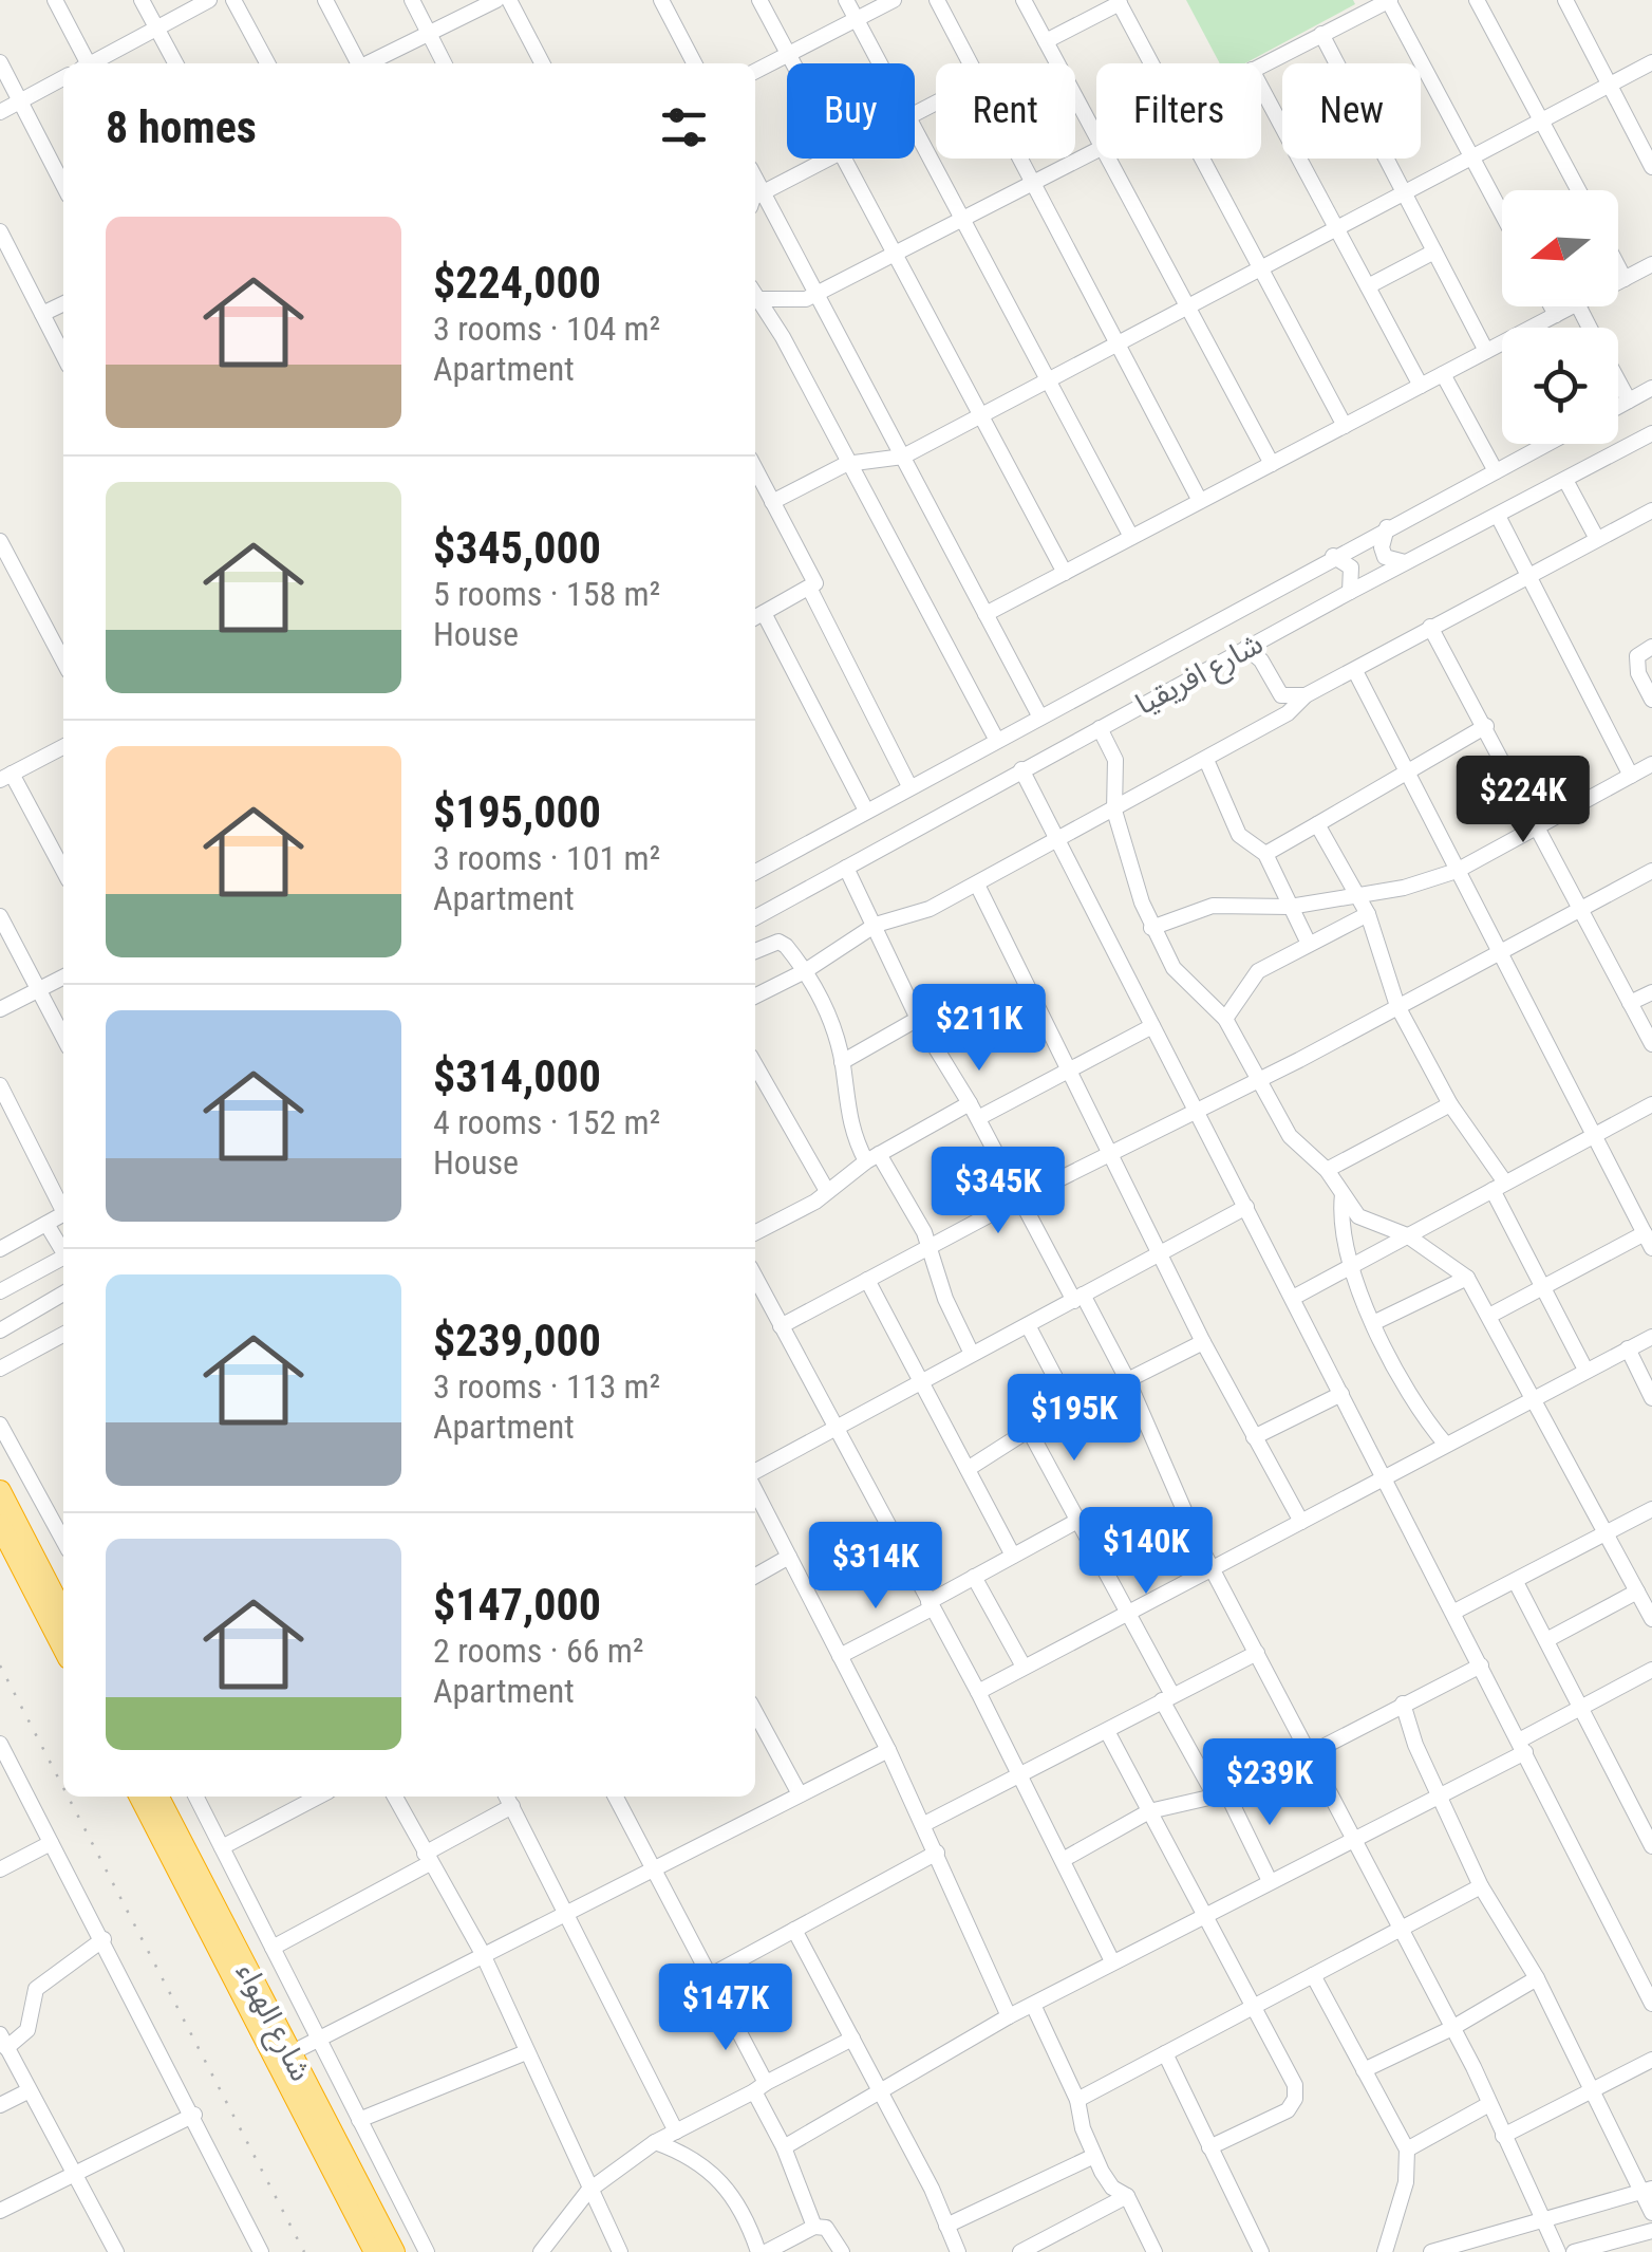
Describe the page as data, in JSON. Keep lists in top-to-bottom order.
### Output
{
  "streets": {
    "highway": ["شارع الهواء"],
    "street": ["شارع افريقيا"]
  },
  "north": "left",
  "page": {
    "chip": [
      "Buy",
      "Rent",
      "Filters",
      "New"
    ],
    "heading": "8 homes",
    "list": [
      {
        "name": "$224,000",
        "note": "3 rooms · 104 m² · Apartment"
      },
      {
        "name": "$345,000",
        "note": "5 rooms · 158 m² · House"
      },
      {
        "name": "$195,000",
        "note": "3 rooms · 101 m² · Apartment"
      },
      {
        "name": "$314,000",
        "note": "4 rooms · 152 m² · House"
      },
      {
        "name": "$239,000",
        "note": "3 rooms · 113 m² · Apartment"
      },
      {
        "name": "$147,000",
        "note": "2 rooms · 66 m² · Apartment"
      }
    ],
    "price": [
      "$224K",
      "$211K",
      "$345K",
      "$195K",
      "$140K",
      "$314K",
      "$239K",
      "$147K"
    ]
  }
}
